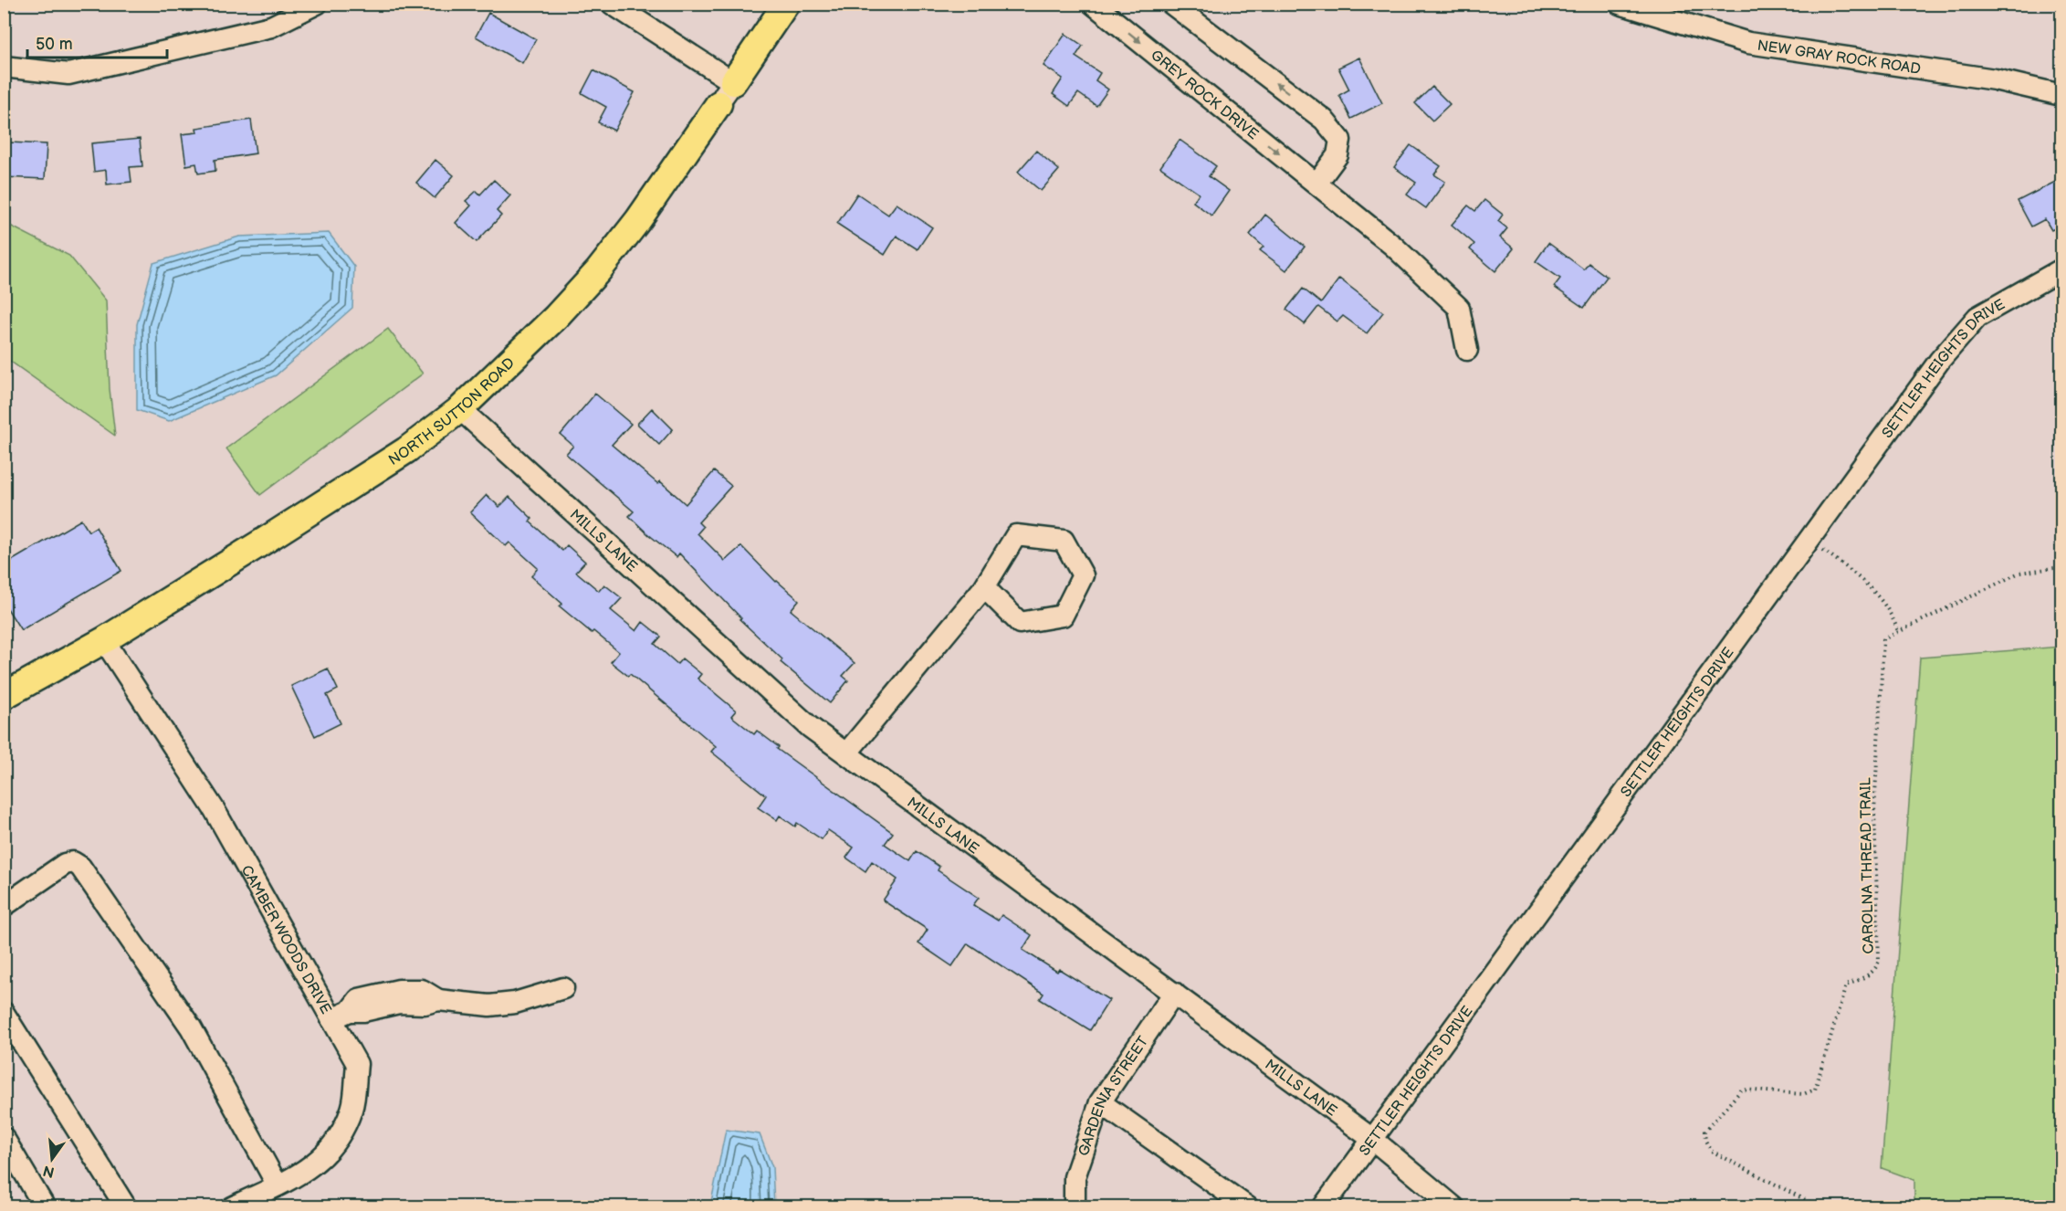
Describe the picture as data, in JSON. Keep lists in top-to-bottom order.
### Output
{
  "streets": {
    "main road": ["NORTH SUTTON ROAD"],
    "street": [
      "NEW GRAY ROCK ROAD",
      "GREY ROCK DRIVE",
      "SETTLER HEIGHTS DRIVE",
      "MILLS LANE",
      "CAMBER WOODS DRIVE",
      "GARDENIA STREET"
    ],
    "path": ["CAROLNA THREAD TRAIL"]
  },
  "crossings": [
    ["SETTLER HEIGHTS DRIVE", "MILLS LANE"],
    ["NORTH SUTTON ROAD", "MILLS LANE"],
    ["NORTH SUTTON ROAD", "CAMBER WOODS DRIVE"],
    ["MILLS LANE", "GARDENIA STREET"]
  ],
  "one_way": ["GREY ROCK DRIVE"],
  "scale_bar": "50 m",
  "north": "bottom"
}
